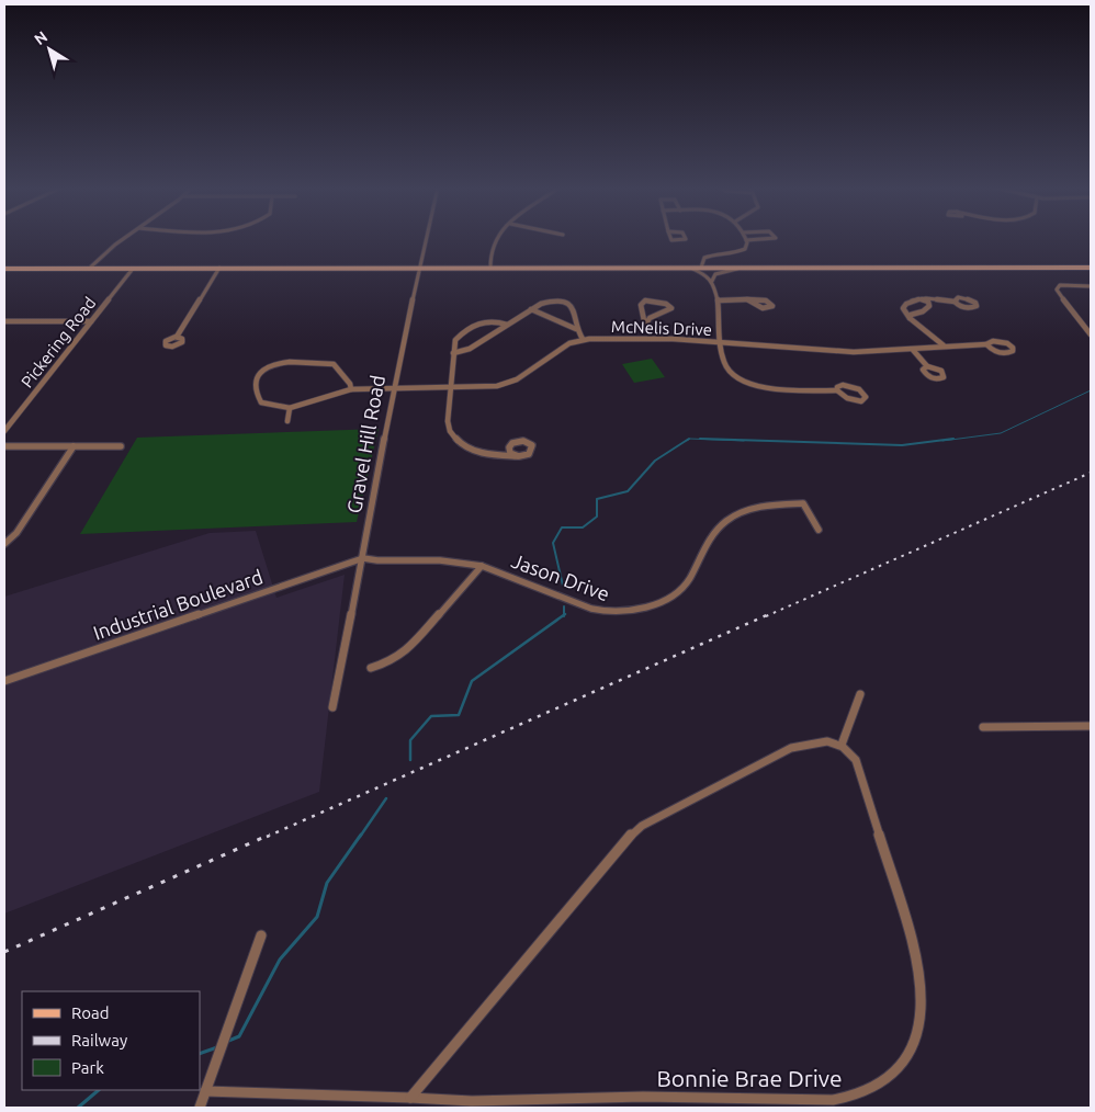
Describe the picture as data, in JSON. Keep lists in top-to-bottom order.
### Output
{
  "streets": {
    "street": [
      "McNelis Drive",
      "Pickering Road",
      "Gravel Hill Road",
      "Jason Drive",
      "Industrial Boulevard",
      "Bonnie Brae Drive"
    ]
  },
  "crossings": [
    ["McNelis Drive", "Gravel Hill Road"],
    ["Gravel Hill Road", "Jason Drive"],
    ["Gravel Hill Road", "Industrial Boulevard"],
    ["Jason Drive", "Industrial Boulevard"]
  ],
  "legend": ["Road", "Railway", "Park"],
  "north": "top left"
}
